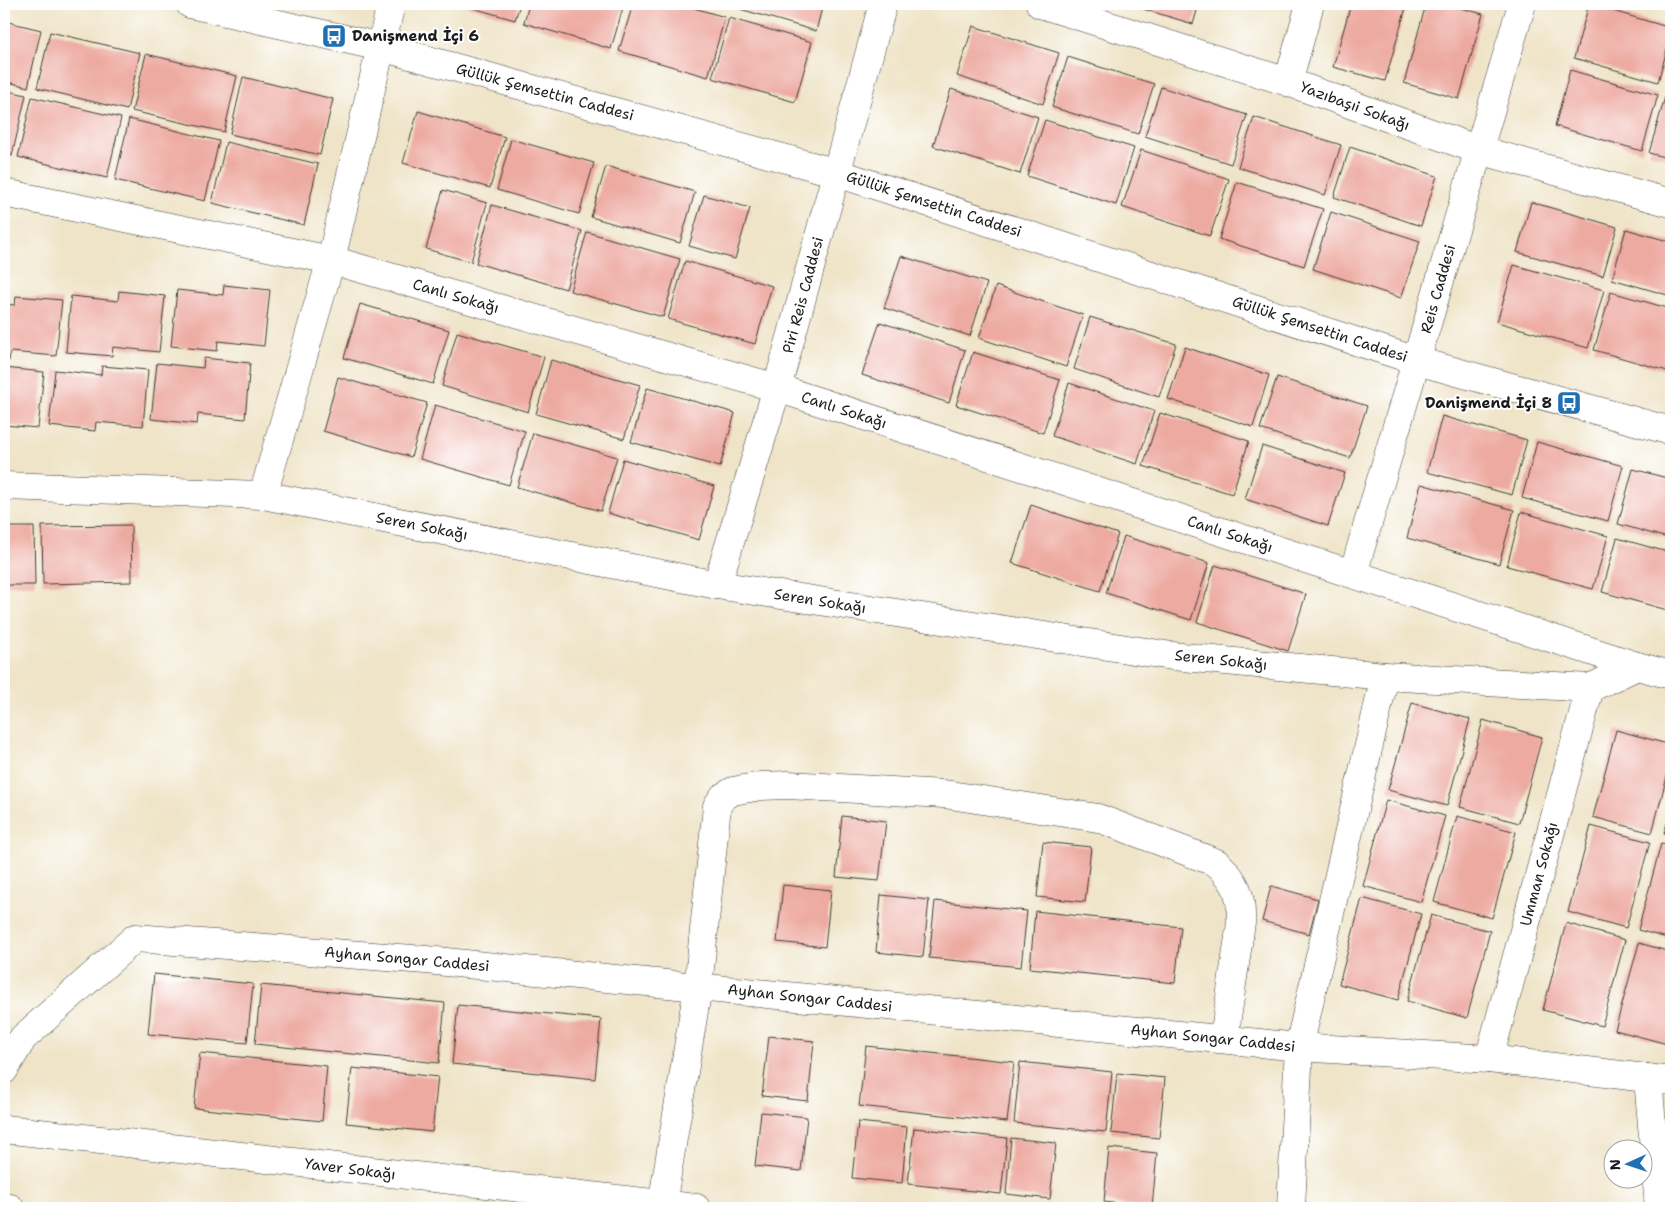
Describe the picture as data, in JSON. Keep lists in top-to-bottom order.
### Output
{
  "streets": {
    "street": [
      "Güllük Şemsettin Caddesi",
      "Yazıbaşıi Sokağı",
      "Reis Caddesi",
      "Piri Reis Caddesi",
      "Canlı Sokağı",
      "Seren Sokağı",
      "Umman Sokağı",
      "Ayhan Songar Caddesi",
      "Yaver Sokağı"
    ]
  },
  "crossings": [
    ["Güllük Şemsettin Caddesi", "Reis Caddesi"],
    ["Güllük Şemsettin Caddesi", "Piri Reis Caddesi"],
    ["Yazıbaşıi Sokağı", "Reis Caddesi"],
    ["Reis Caddesi", "Canlı Sokağı"],
    ["Piri Reis Caddesi", "Canlı Sokağı"],
    ["Piri Reis Caddesi", "Seren Sokağı"],
    ["Canlı Sokağı", "Seren Sokağı"],
    ["Seren Sokağı", "Umman Sokağı"],
    ["Umman Sokağı", "Ayhan Songar Caddesi"]
  ],
  "places": {
    "bus stop": ["Danişmend İçi 6", "Danişmend İçi 8"]
  },
  "north": "left"
}
